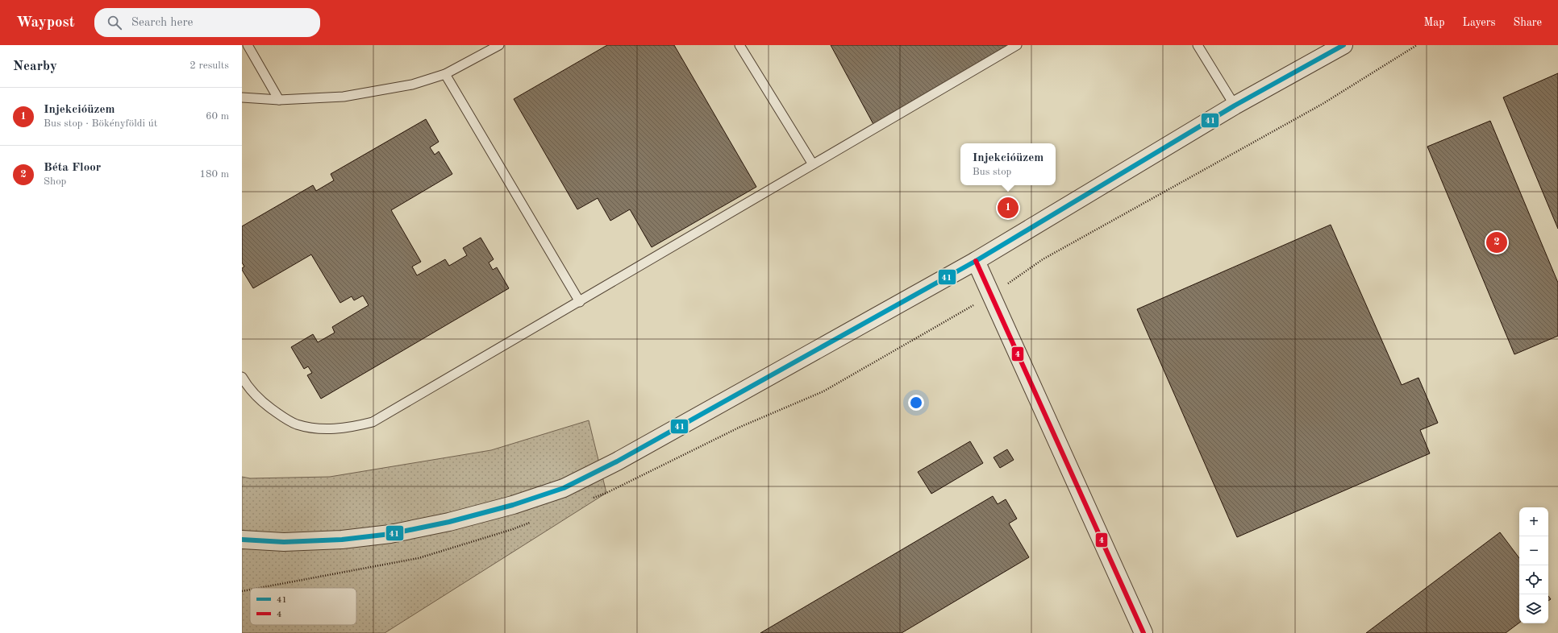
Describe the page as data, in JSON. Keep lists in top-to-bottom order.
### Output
{
  "lines": ["transit line 41", "transit line 4"],
  "legend": ["41", "4"],
  "page": {
    "header": "Waypost",
    "search": "Search here",
    "nav": ["Map", "Layers", "Share"],
    "heading": ["Nearby", "2 results"],
    "list": [
      {
        "mark": "1",
        "name": "Injekcióüzem",
        "note": "Bus stop · Bökényföldi út",
        "value": "60 m"
      },
      {
        "mark": "2",
        "name": "Béta Floor",
        "note": "Shop",
        "value": "180 m"
      }
    ],
    "popup": ["Injekcióüzem", "Bus stop"],
    "pins": ["1", "2"],
    "map_buttons": ["+", "−"]
  }
}
